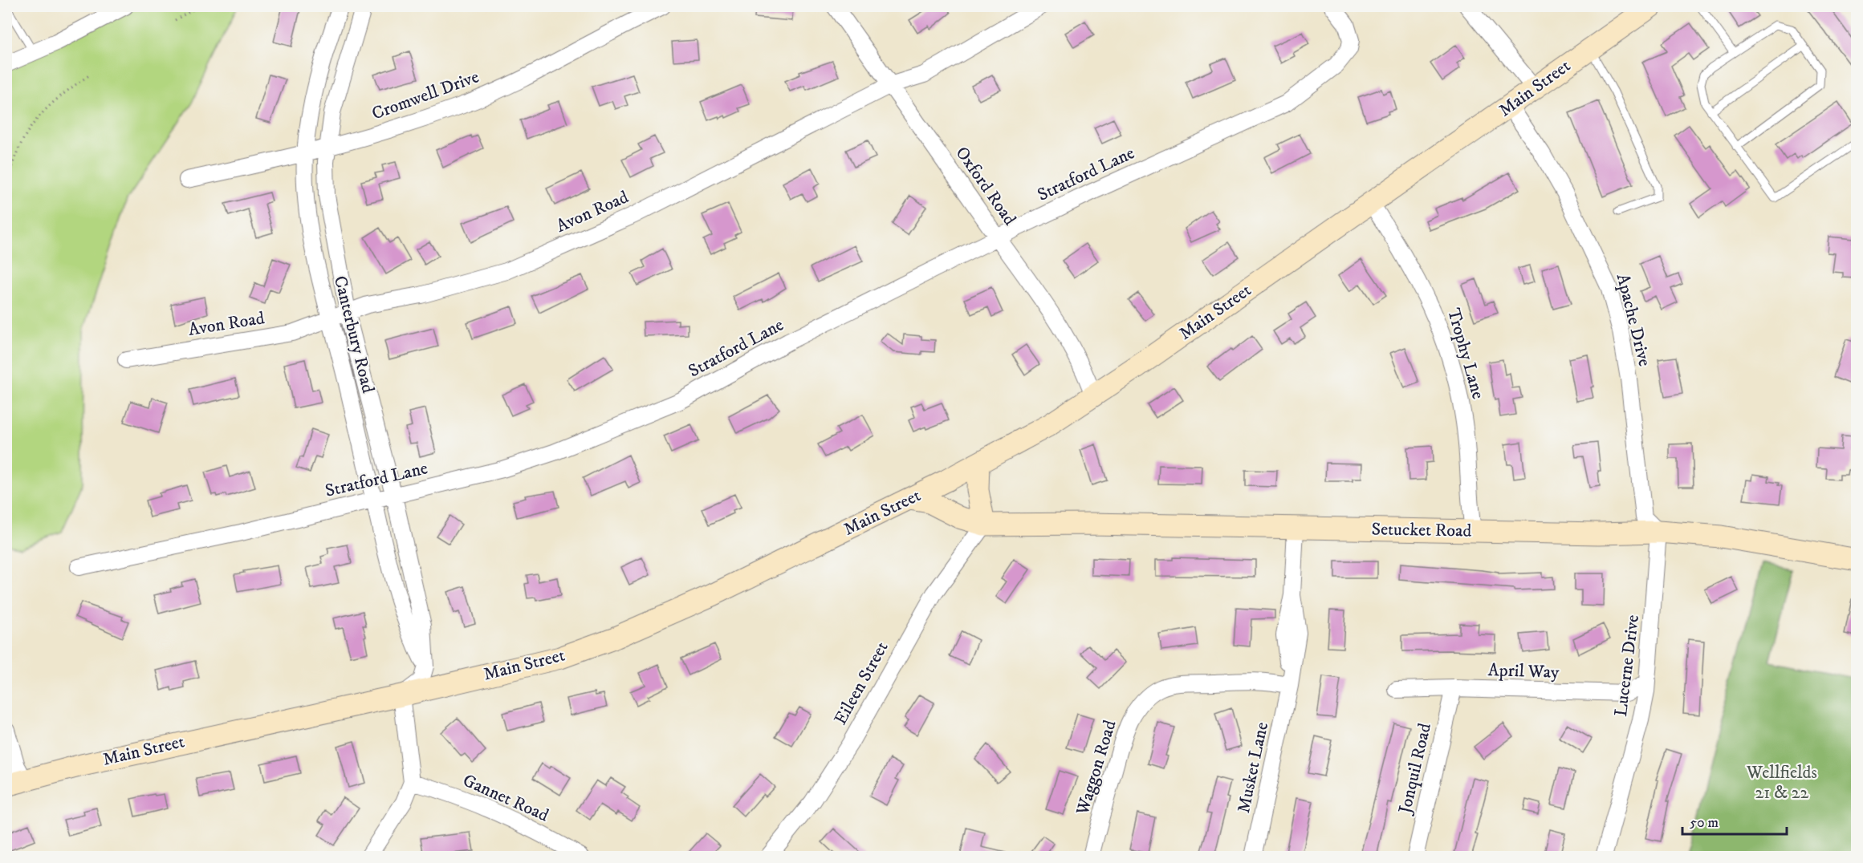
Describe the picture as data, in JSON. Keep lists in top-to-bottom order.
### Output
{
  "streets": {
    "main road": ["Main Street", "Setucket Road"],
    "street": [
      "Cromwell Drive",
      "Stratford Lane",
      "Oxford Road",
      "Avon Road",
      "Apache Drive",
      "Canterbury Road",
      "Trophy Lane",
      "Lucerne Drive",
      "April Way",
      "Eileen Street",
      "Waggon Road",
      "Musket Lane",
      "Jonquil Road",
      "Gannet Road"
    ]
  },
  "crossings": [
    ["Main Street", "Oxford Road"],
    ["Main Street", "Apache Drive"],
    ["Main Street", "Trophy Lane"],
    ["Main Street", "Setucket Road"],
    ["Cromwell Drive", "Canterbury Road"],
    ["Stratford Lane", "Oxford Road"],
    ["Stratford Lane", "Canterbury Road"],
    ["Oxford Road", "Avon Road"],
    ["Avon Road", "Canterbury Road"],
    ["Apache Drive", "Setucket Road"],
    ["Apache Drive", "Lucerne Drive"],
    ["Trophy Lane", "Setucket Road"],
    ["Setucket Road", "Lucerne Drive"],
    ["Setucket Road", "Eileen Street"],
    ["Setucket Road", "Musket Lane"],
    ["Lucerne Drive", "April Way"],
    ["April Way", "Jonquil Road"],
    ["Waggon Road", "Musket Lane"]
  ],
  "parks": ["Wellfields 21 & 22"],
  "scale_bar": "50 m"
}
